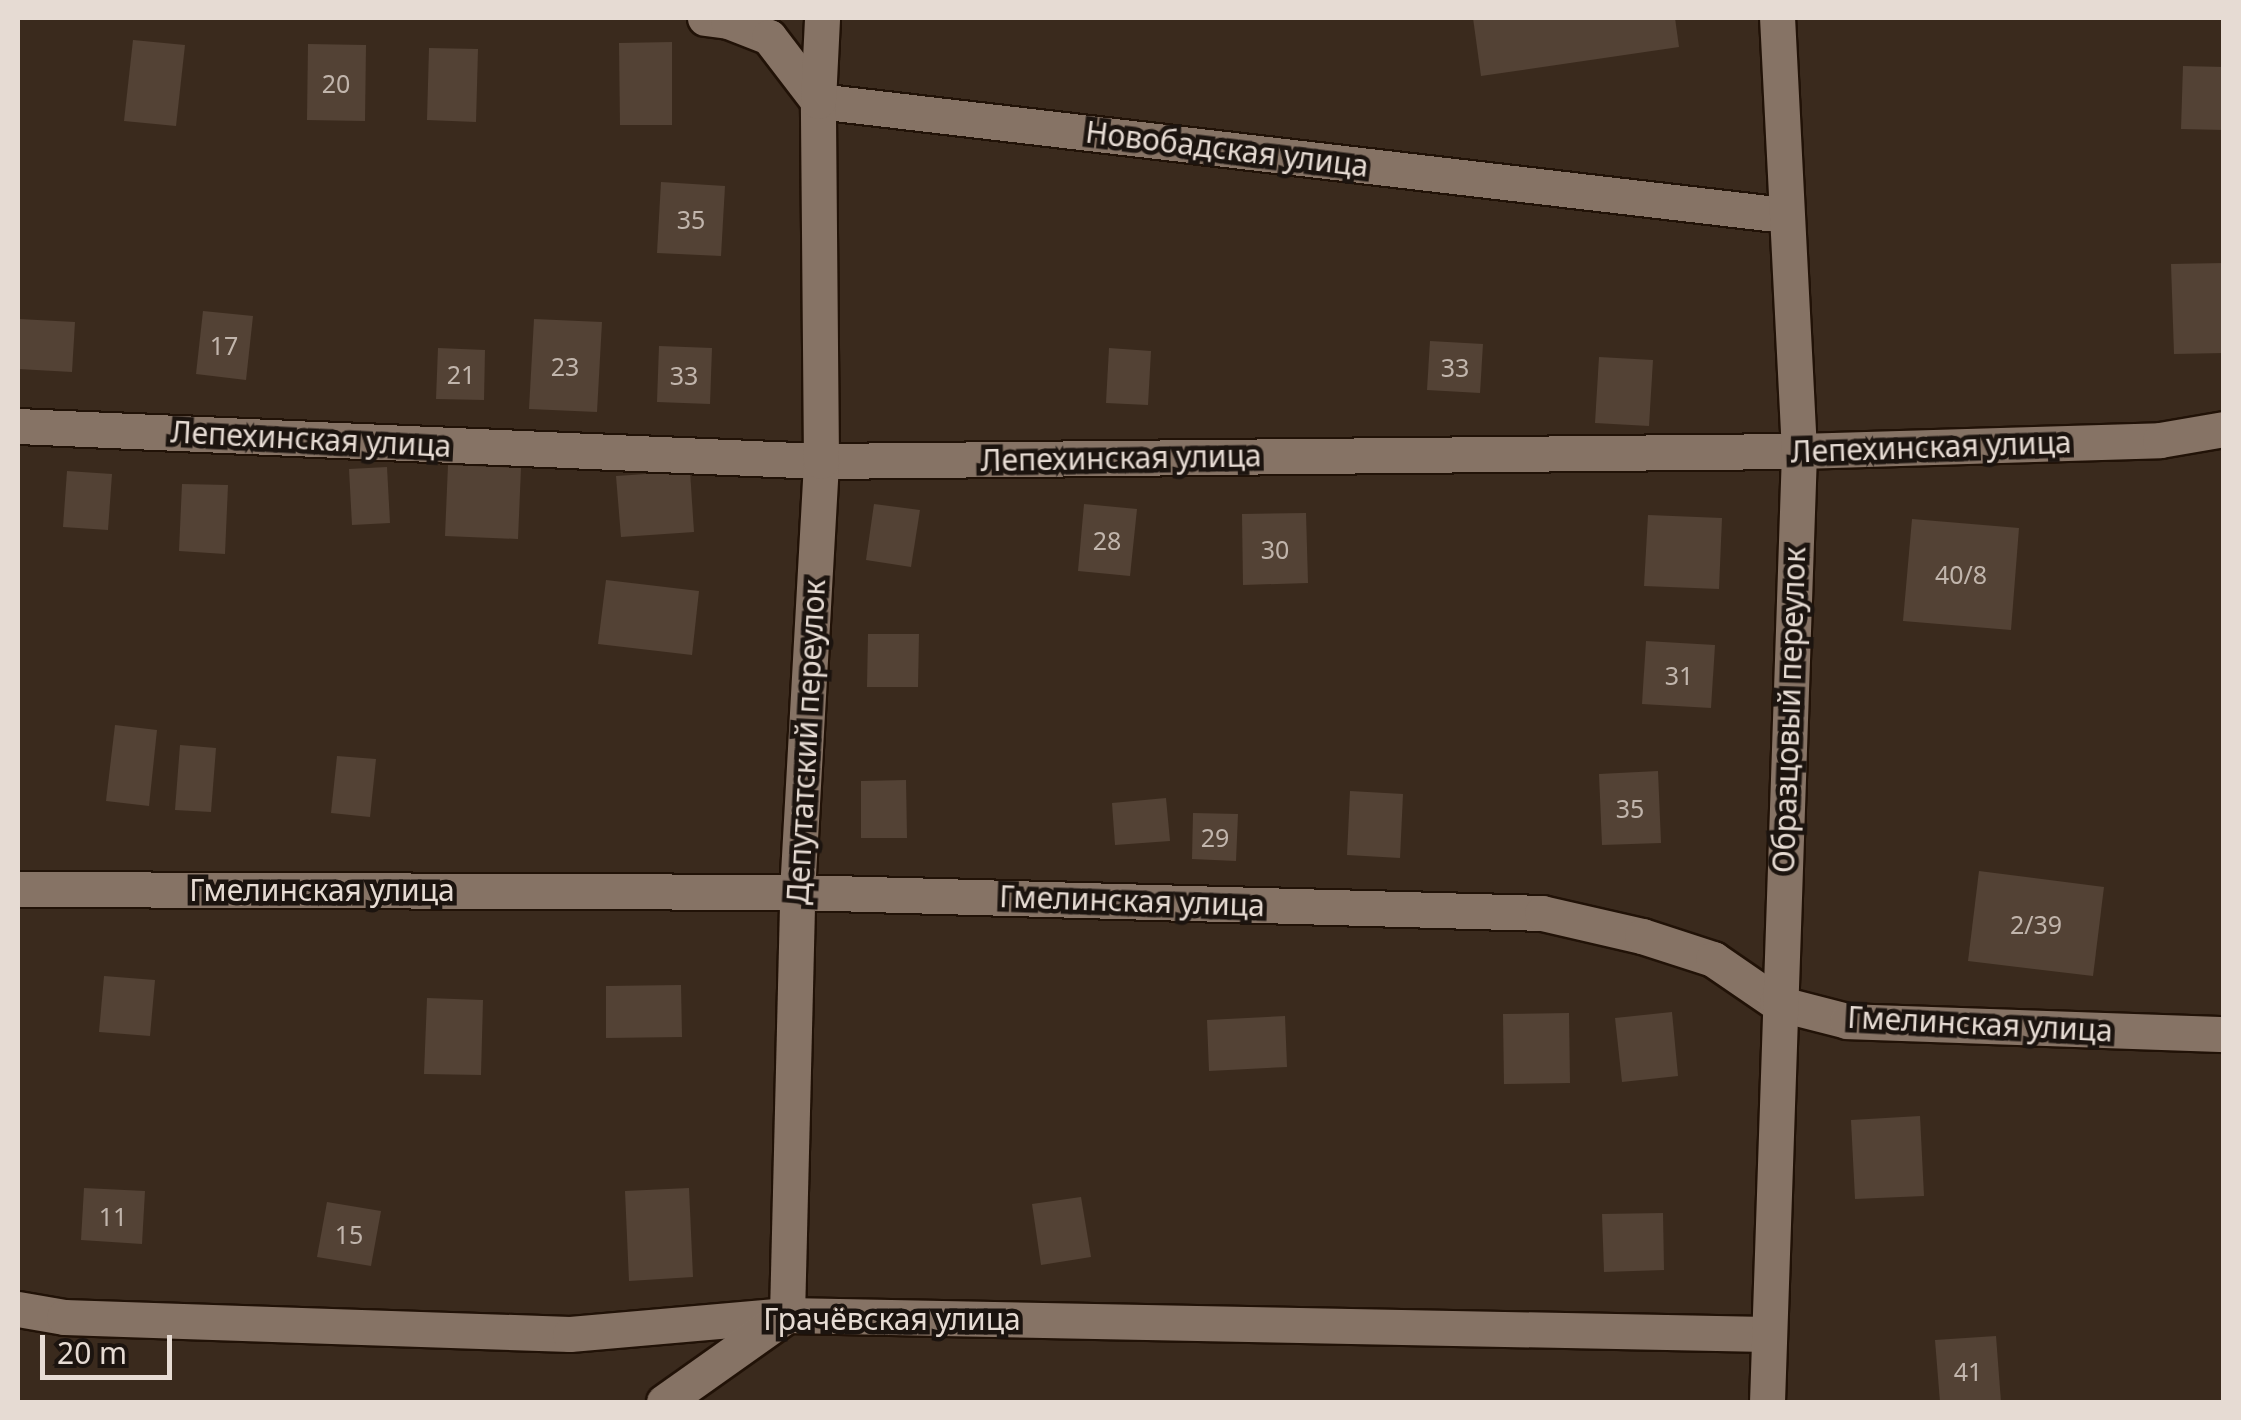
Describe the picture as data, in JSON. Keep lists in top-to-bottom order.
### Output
{
  "streets": {
    "street": [
      "Новобадская улица",
      "Лепехинская улица",
      "Образцовый переулок",
      "Депутатский переулок",
      "Гмелинская улица",
      "Грачёвская улица"
    ]
  },
  "crossings": [
    ["Новобадская улица", "Образцовый переулок"],
    ["Новобадская улица", "Депутатский переулок"],
    ["Лепехинская улица", "Образцовый переулок"],
    ["Лепехинская улица", "Депутатский переулок"],
    ["Образцовый переулок", "Гмелинская улица"],
    ["Образцовый переулок", "Грачёвская улица"],
    ["Депутатский переулок", "Гмелинская улица"],
    ["Депутатский переулок", "Грачёвская улица"]
  ],
  "house_numbers": [
    "20",
    "35",
    "17",
    "23",
    "33",
    "21",
    "33",
    "28",
    "30",
    "40/8",
    "31",
    "35",
    "29",
    "2/39",
    "11",
    "15",
    "41"
  ],
  "scale_bar": "20 m"
}
